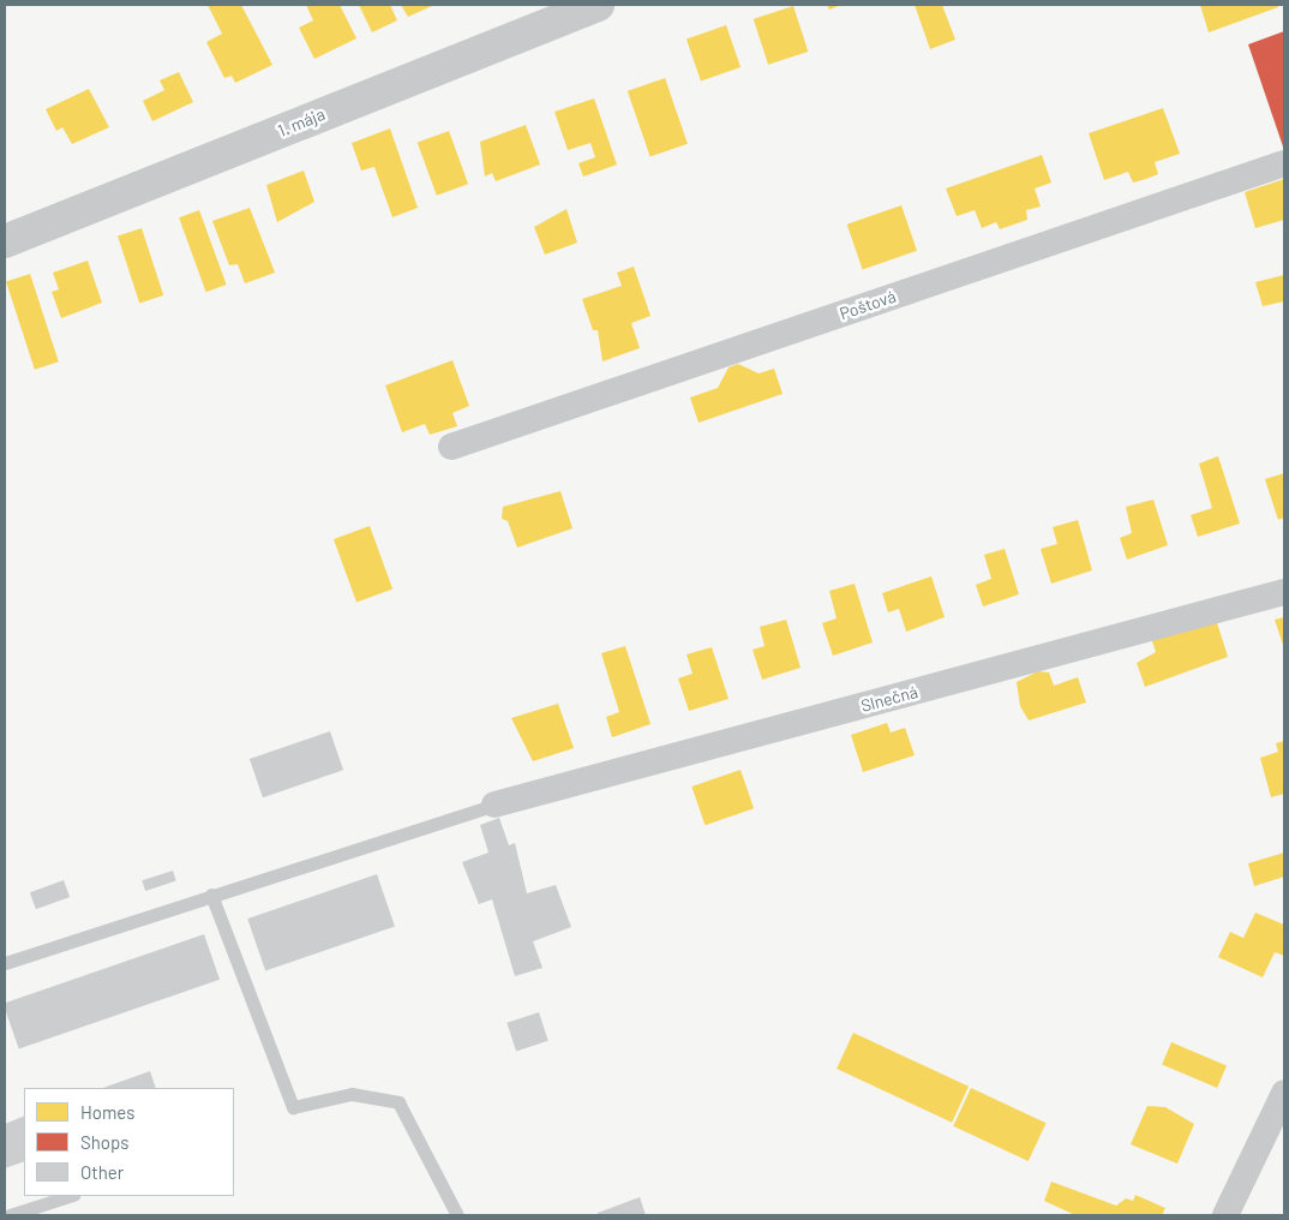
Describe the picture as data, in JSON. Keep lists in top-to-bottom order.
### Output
{
  "streets": {
    "street": ["1. mája", "Poštová", "Slnečná"]
  },
  "legend": ["Homes", "Shops", "Other"]
}
